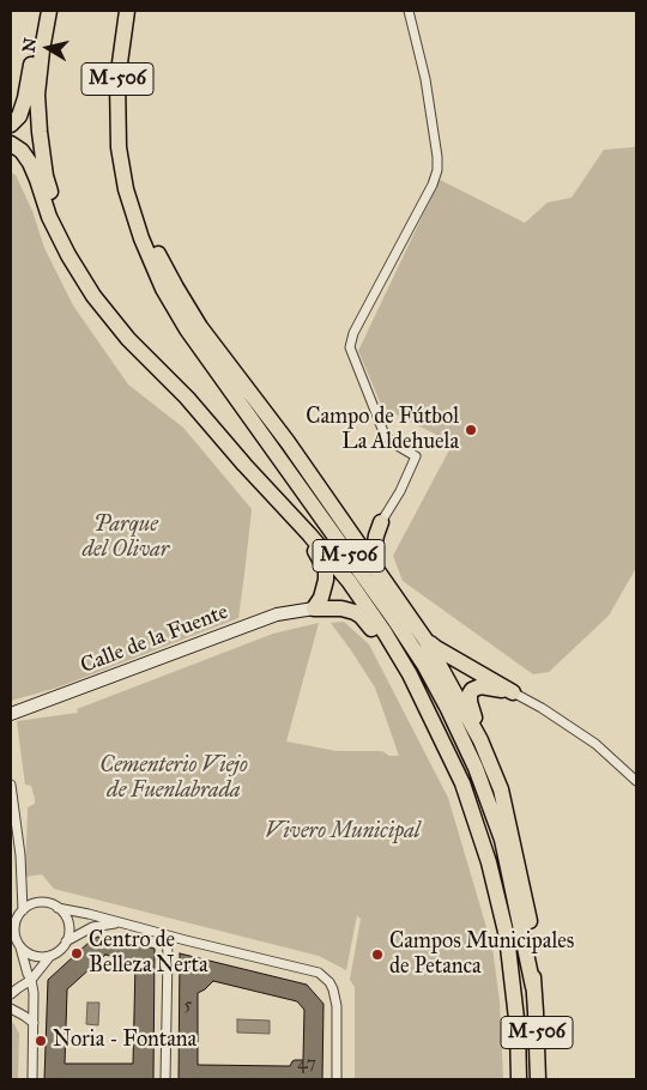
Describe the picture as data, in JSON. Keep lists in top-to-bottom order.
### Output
{
  "streets": {
    "highway": ["M-506"],
    "street": ["Calle de la Fuente"]
  },
  "parks": ["Parque del Olivar", "Cementerio Viejo de Fuenlabrada", "Vivero Municipal"],
  "places": [
    "Campo de Fútbol La Aldehuela",
    "Centro de Belleza Nerta",
    "Campos Municipales de Petanca",
    "Noria - Fontana"
  ],
  "house_numbers": ["5", "47"],
  "north": "left"
}
